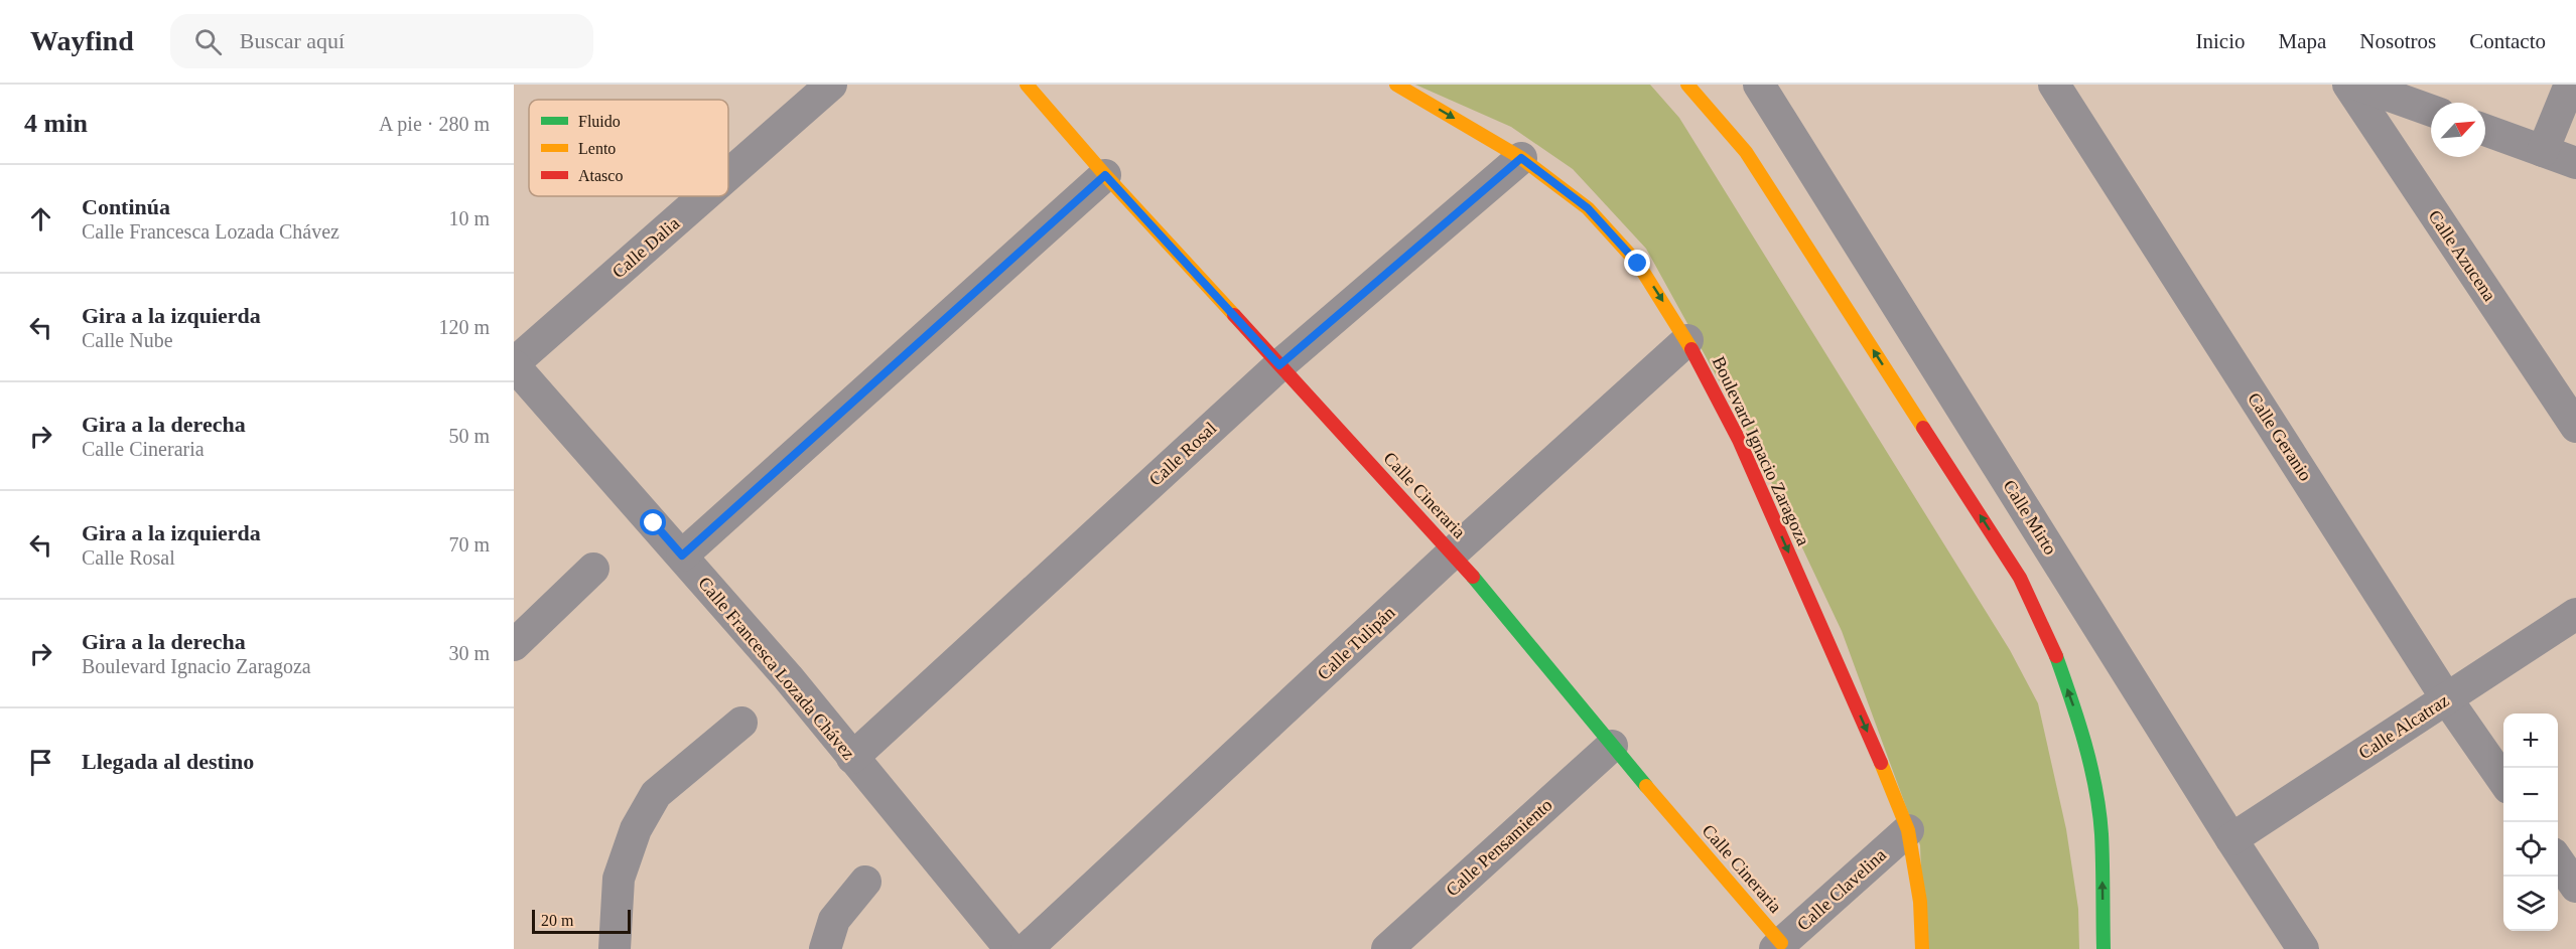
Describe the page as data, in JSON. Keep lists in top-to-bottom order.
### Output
{
  "streets": {
    "main road": ["Boulevard Ignacio Zaragoza", "Calle Cineraria"],
    "street": [
      "Calle Dalia",
      "Calle Azucena",
      "Calle Geranio",
      "Calle Rosal",
      "Calle Mirto",
      "Calle Tulipán",
      "Calle Francesca Lozada Chávez",
      "Calle Alcatraz",
      "Calle Pensamiento",
      "Calle Clavelina"
    ]
  },
  "crossings": [
    ["Calle Dalia", "Calle Francesca Lozada Chávez"],
    ["Calle Geranio", "Calle Alcatraz"],
    ["Boulevard Ignacio Zaragoza", "Calle Rosal"],
    ["Boulevard Ignacio Zaragoza", "Calle Tulipán"],
    ["Boulevard Ignacio Zaragoza", "Calle Clavelina"],
    ["Calle Rosal", "Calle Cineraria"],
    ["Calle Rosal", "Calle Francesca Lozada Chávez"],
    ["Calle Cineraria", "Calle Tulipán"],
    ["Calle Cineraria", "Calle Pensamiento"],
    ["Calle Cineraria", "Calle Clavelina"],
    ["Calle Mirto", "Calle Alcatraz"]
  ],
  "one_way": ["Boulevard Ignacio Zaragoza"],
  "legend": ["Fluido", "Lento", "Atasco"],
  "scale_bar": "20 m",
  "north": "top right",
  "page": {
    "header": "Wayfind",
    "search": "Buscar aquí",
    "nav": [
      "Inicio",
      "Mapa",
      "Nosotros",
      "Contacto"
    ],
    "heading": ["4 min", "A pie · 280 m"],
    "list": [
      ["Continúa", "Calle Francesca Lozada Chávez", "10 m"],
      ["Gira a la izquierda", "Calle Nube", "120 m"],
      ["Gira a la derecha", "Calle Cineraria", "50 m"],
      ["Gira a la izquierda", "Calle Rosal", "70 m"],
      ["Gira a la derecha", "Boulevard Ignacio Zaragoza", "30 m"],
      "Llegada al destino"
    ],
    "map_buttons": ["+", "−"],
    "scale": "20 m"
  }
}
